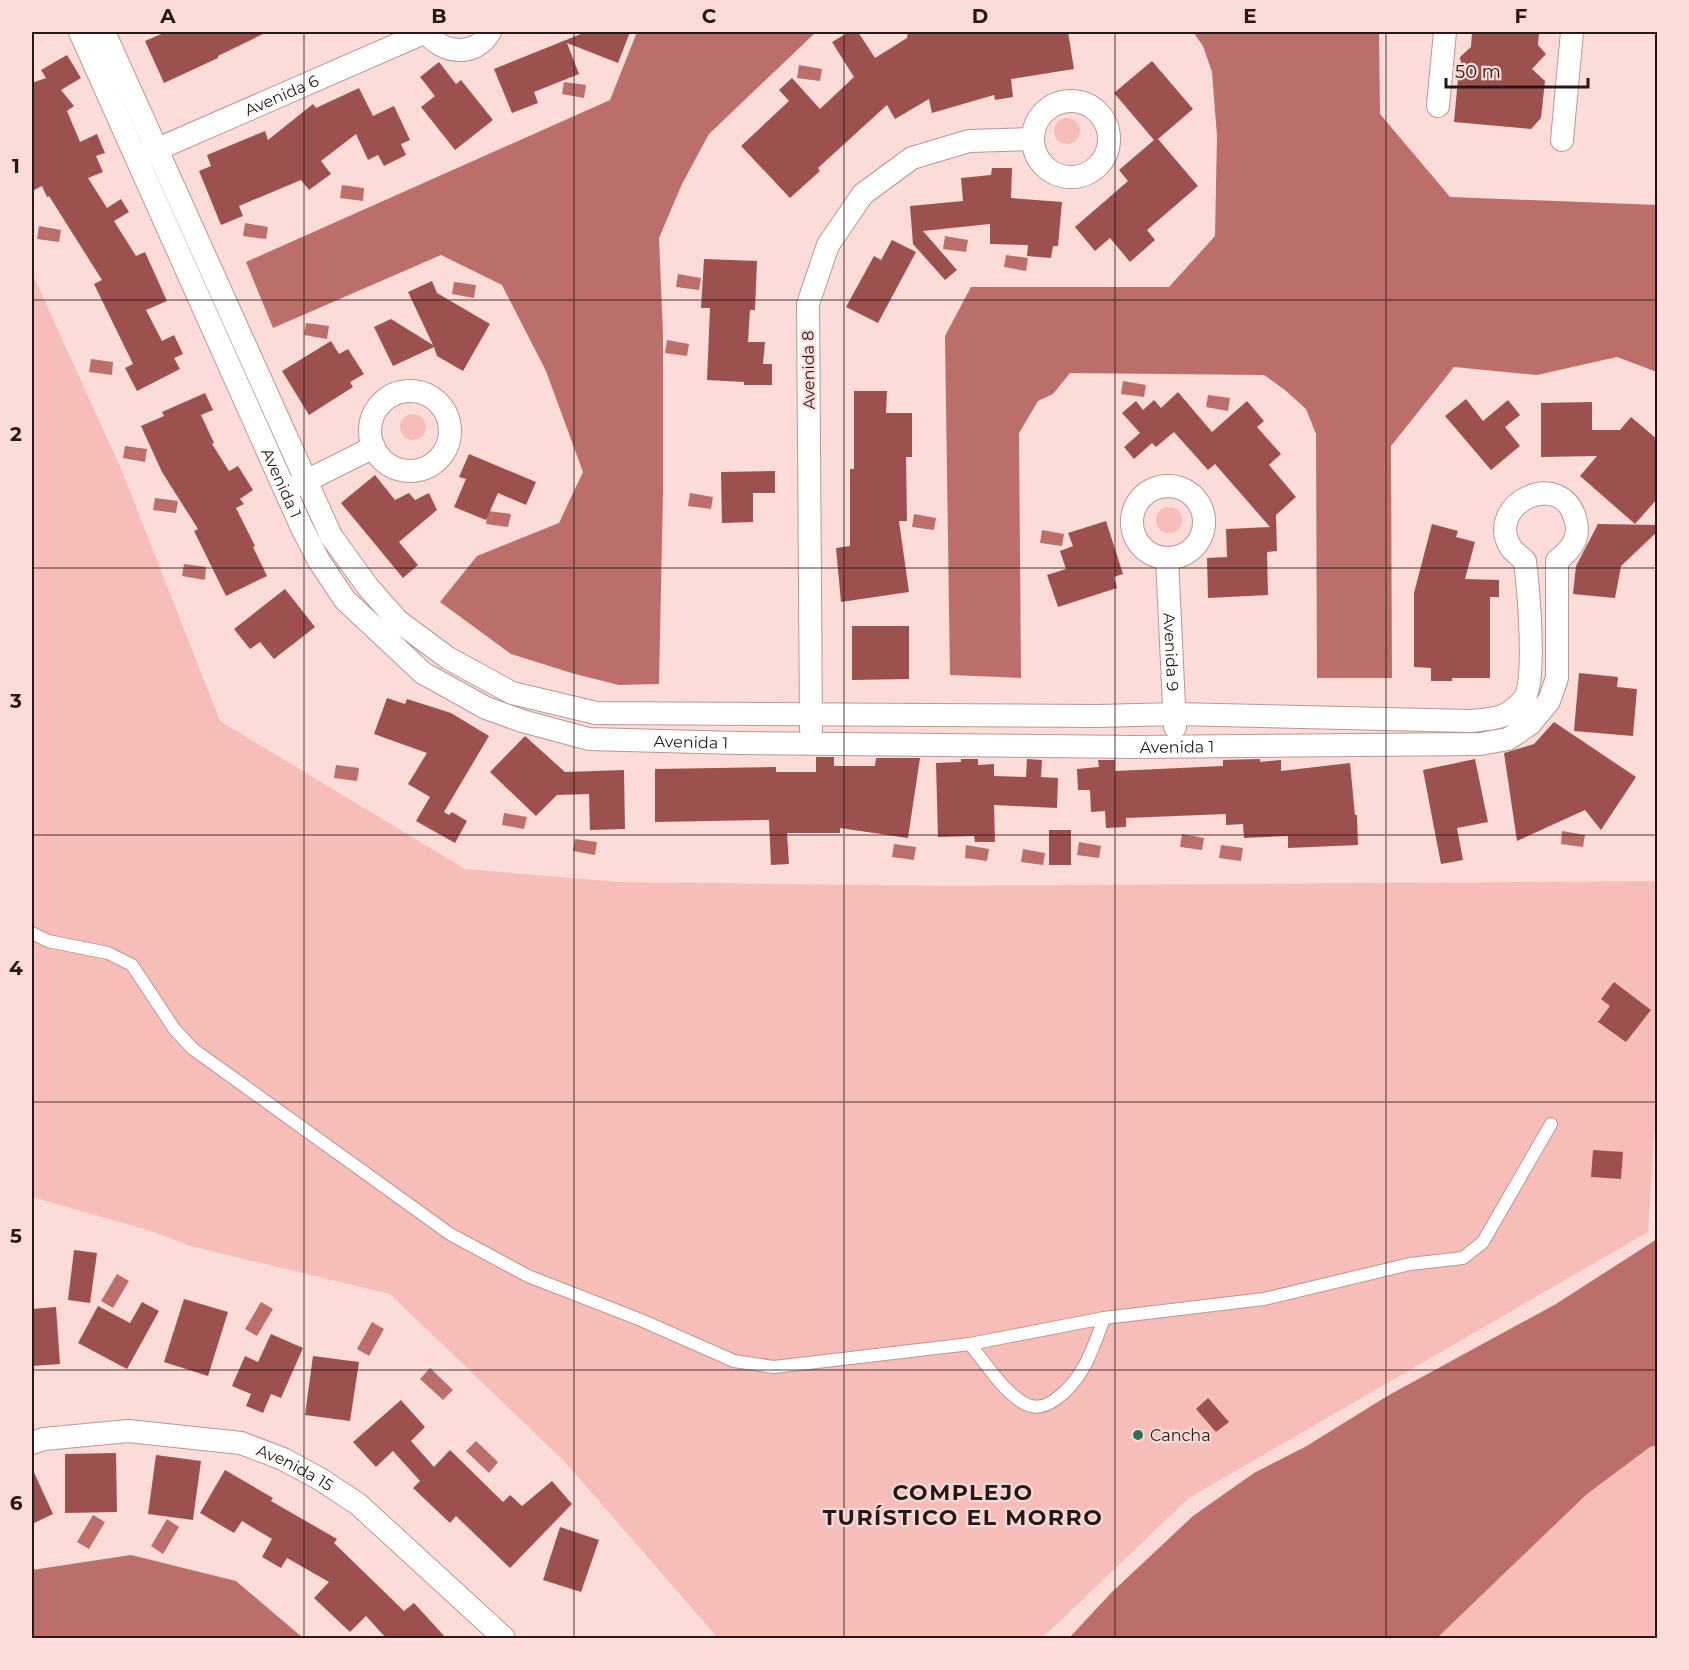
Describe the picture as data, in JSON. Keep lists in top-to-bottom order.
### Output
{
  "streets": {
    "street": [
      "Avenida 6",
      "Avenida 8",
      "Avenida 1",
      "Avenida 9",
      "Avenida 15"
    ]
  },
  "crossings": [
    ["Avenida 6", "Avenida 1"],
    ["Avenida 8", "Avenida 1"],
    ["Avenida 1", "Avenida 9"]
  ],
  "districts": ["COMPLEJO TURÍSTICO EL MORRO"],
  "places": ["Cancha"],
  "scale_bar": "50 m",
  "grid": {
    "columns": [
      "A",
      "B",
      "C",
      "D",
      "E",
      "F"
    ],
    "rows": [
      "1",
      "2",
      "3",
      "4",
      "5",
      "6"
    ]
  }
}
